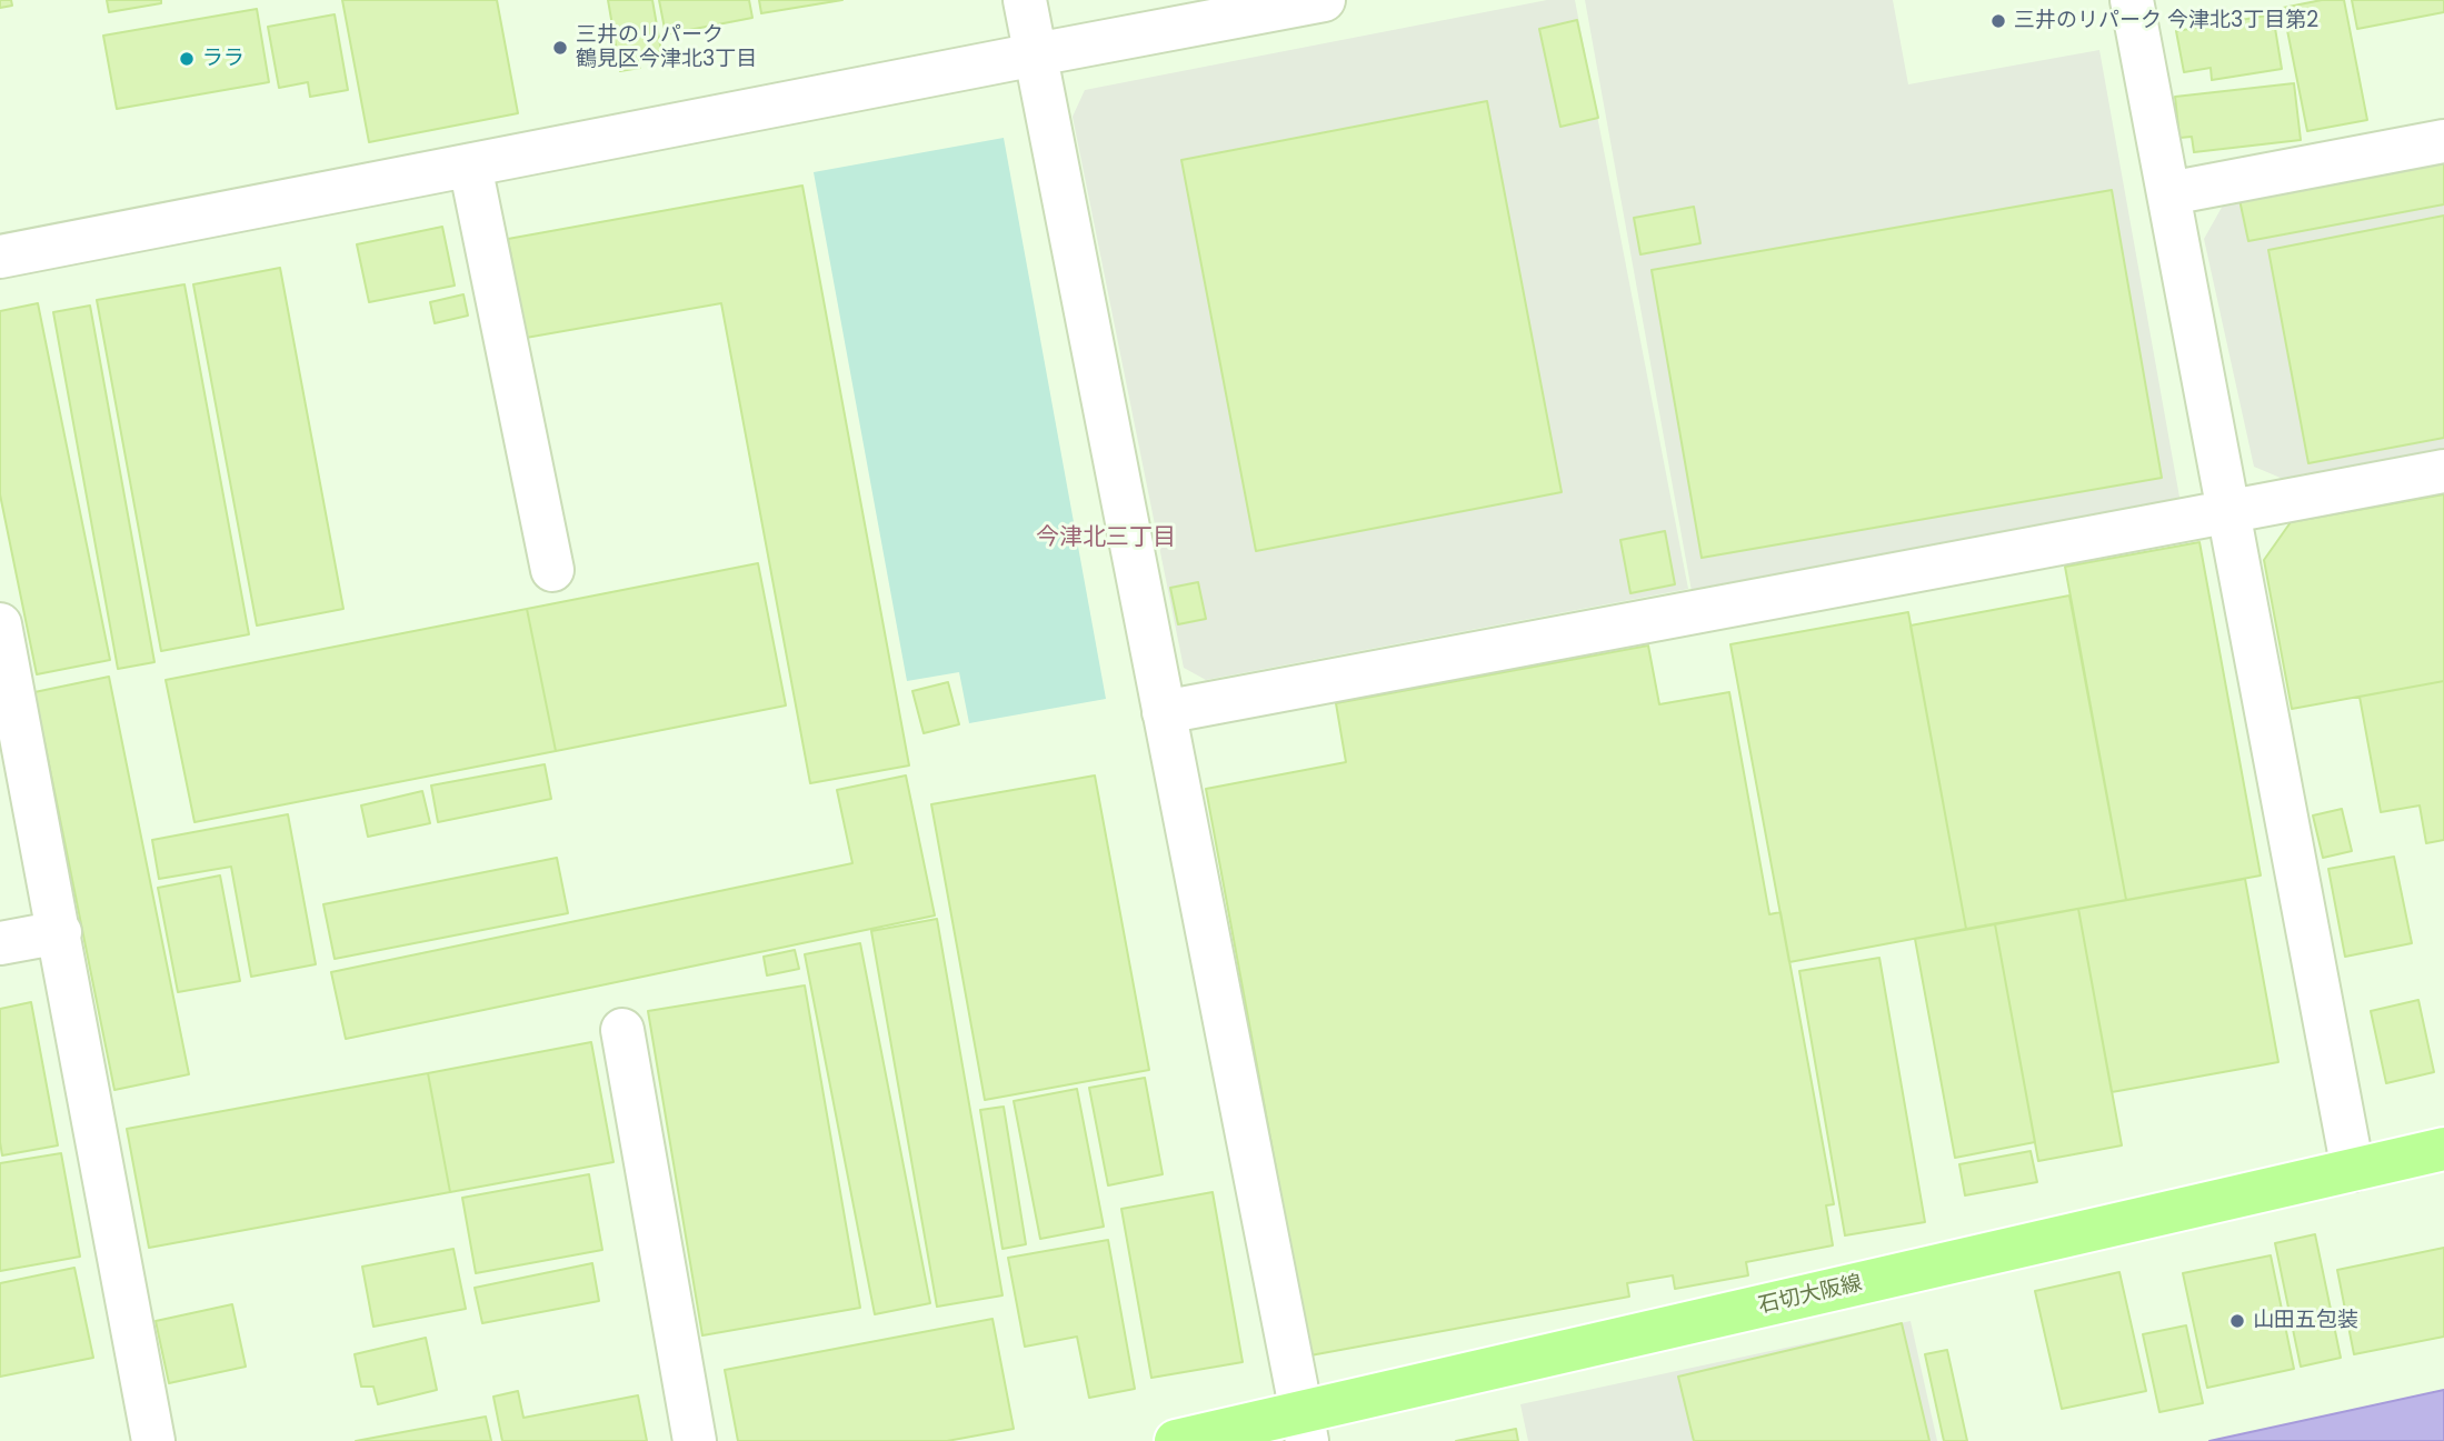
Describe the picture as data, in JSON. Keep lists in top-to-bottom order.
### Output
{
  "streets": {
    "main road": ["石切大阪線"]
  },
  "districts": ["今津北三丁目"],
  "places": [
    "三井のリパーク 今津北3丁目第2",
    "三井のリパーク 鶴見区今津北3丁目",
    "ララ",
    "山田五包装"
  ]
}
